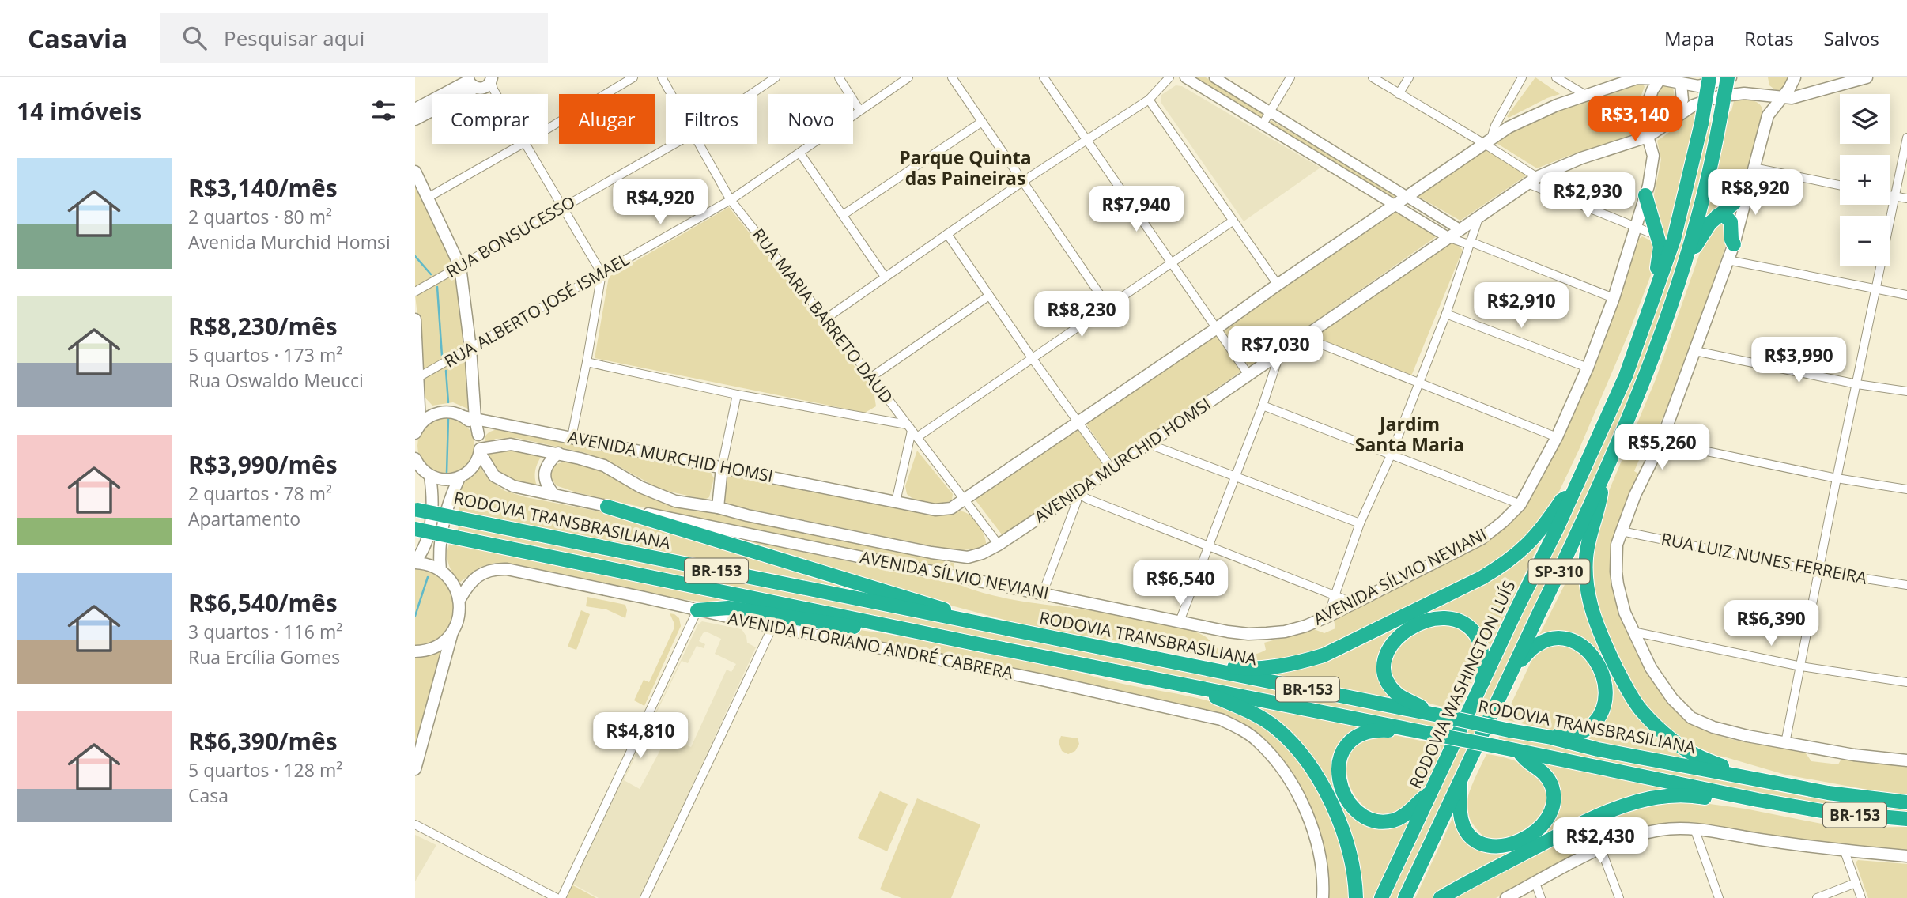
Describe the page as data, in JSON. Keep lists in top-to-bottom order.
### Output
{
  "streets": {
    "highway": [
      "RODOVIA TRANSBRASILIANA",
      "BR-153",
      "SP-310",
      "RODOVIA WASHINGTON LUÍS"
    ],
    "main road": ["AVENIDA MURCHID HOMSI", "AVENIDA SÍLVIO NEVIANI", "AVENIDA FLORIANO ANDRÉ CABRERA"],
    "street": [
      "RUA BONSUCESSO",
      "RUA ALBERTO JOSÉ ISMAEL",
      "RUA MARIA BARRETO DAUD",
      "RUA LUIZ NUNES FERREIRA"
    ]
  },
  "crossings": [
    ["RUA ALBERTO JOSÉ ISMAEL", "RUA MARIA BARRETO DAUD"],
    ["RUA MARIA BARRETO DAUD", "AVENIDA MURCHID HOMSI"],
    ["AVENIDA MURCHID HOMSI", "SP-310"],
    ["AVENIDA MURCHID HOMSI", "AVENIDA SÍLVIO NEVIANI"]
  ],
  "districts": ["Parque Quinta das Paineiras", "Jardim Santa Maria"],
  "page": {
    "header": "Casavia",
    "search": "Pesquisar aqui",
    "nav": ["Mapa", "Rotas", "Salvos"],
    "heading": "14 imóveis",
    "map_buttons": ["+", "−"],
    "chip": [
      "Comprar",
      "Alugar",
      "Filtros",
      "Novo"
    ],
    "price": [
      "R$3,140",
      "R$8,920",
      "R$2,930",
      "R$4,920",
      "R$7,940",
      "R$2,910",
      "R$8,230",
      "R$7,030",
      "R$3,990",
      "R$5,260",
      "R$6,540",
      "R$6,390",
      "R$4,810",
      "R$2,430"
    ],
    "list": [
      {
        "name": "R$3,140/mês",
        "note": "2 quartos · 80 m² · Avenida Murchid Homsi"
      },
      {
        "name": "R$8,230/mês",
        "note": "5 quartos · 173 m² · Rua Oswaldo Meucci"
      },
      {
        "name": "R$3,990/mês",
        "note": "2 quartos · 78 m² · Apartamento"
      },
      {
        "name": "R$6,540/mês",
        "note": "3 quartos · 116 m² · Rua Ercília Gomes"
      },
      {
        "name": "R$6,390/mês",
        "note": "5 quartos · 128 m² · Casa"
      }
    ]
  }
}
